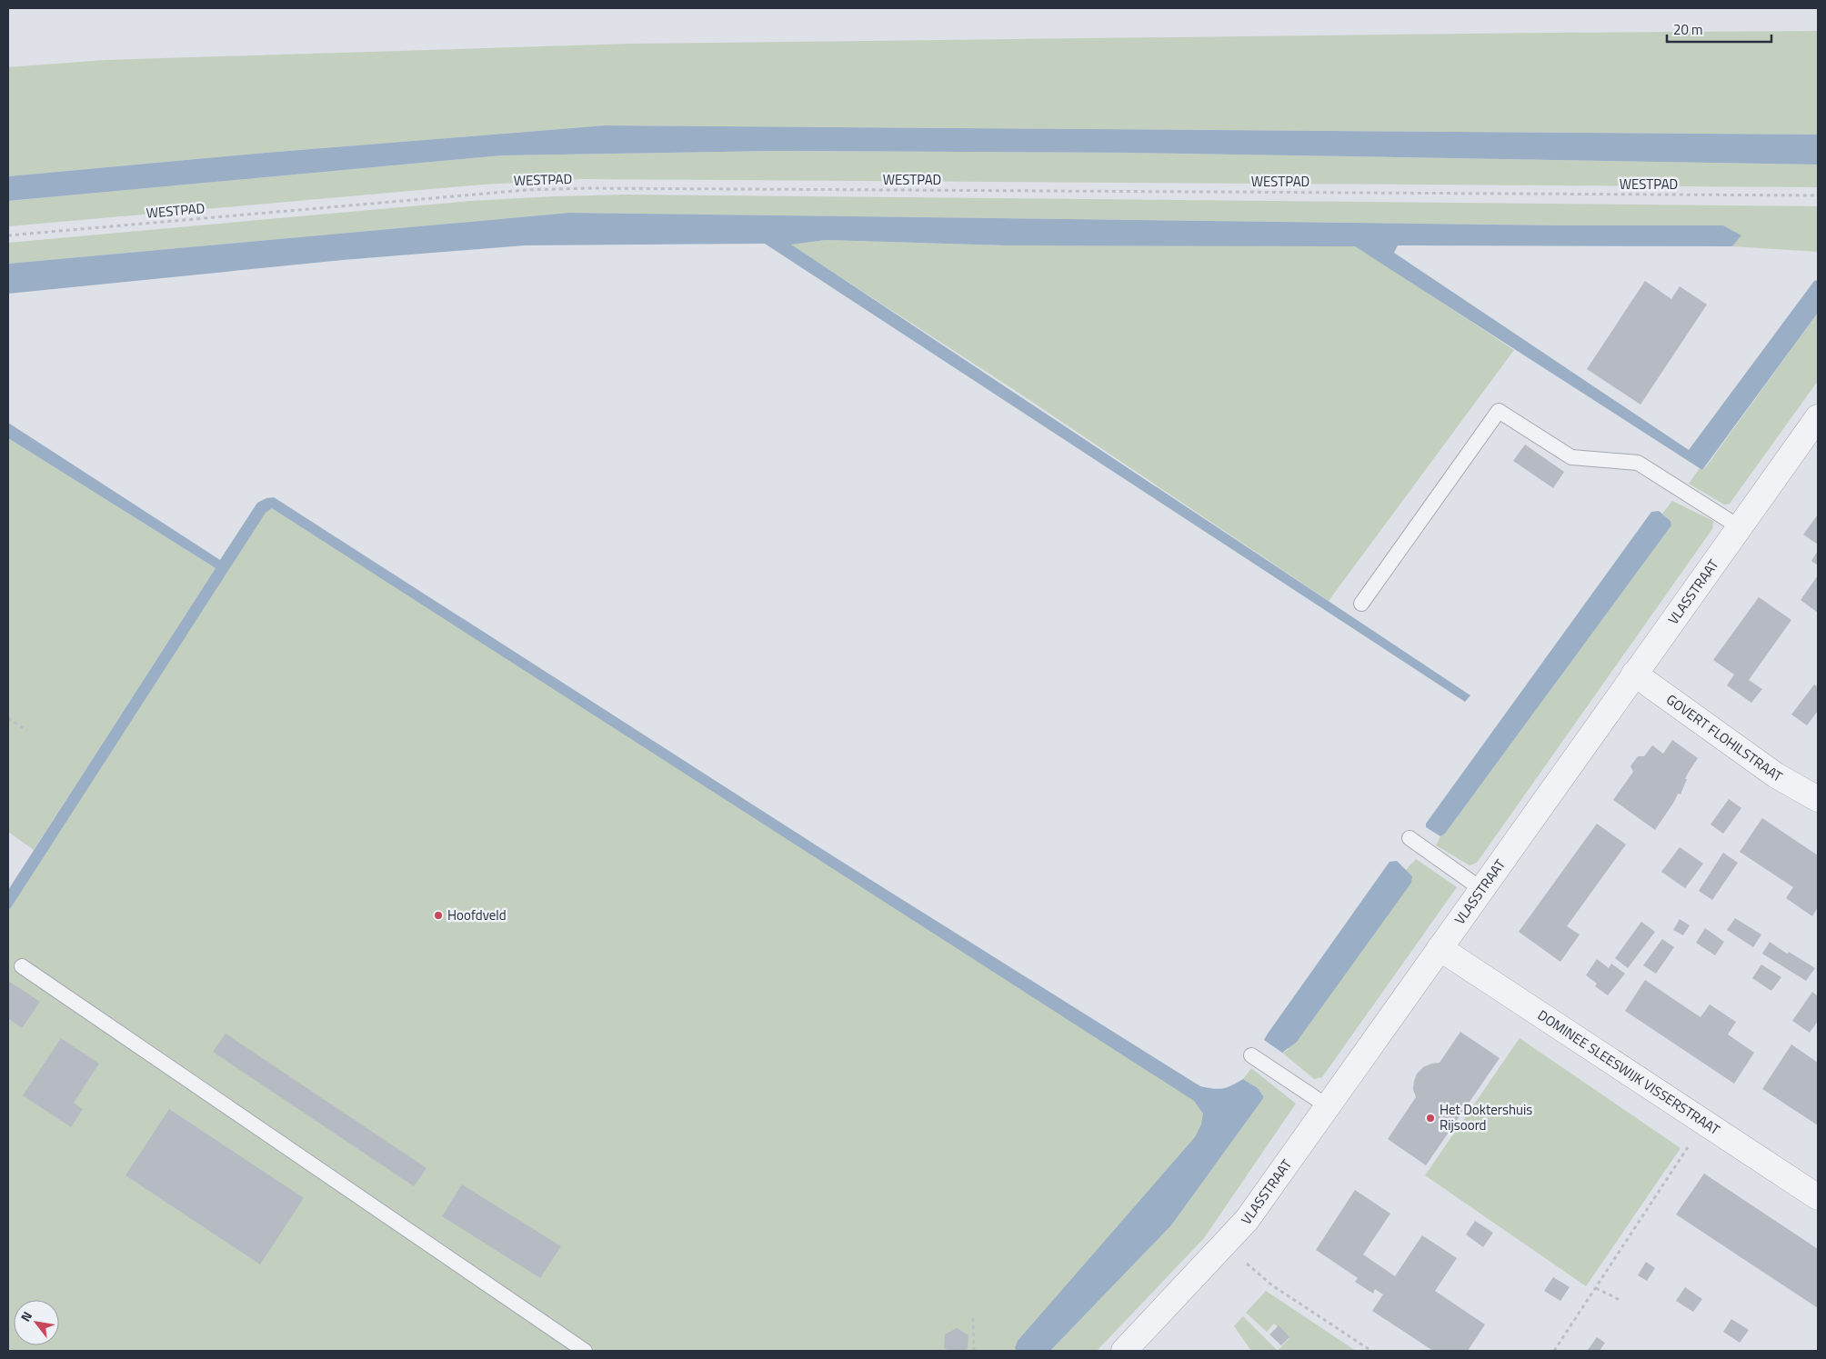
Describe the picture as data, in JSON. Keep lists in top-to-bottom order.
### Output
{
  "streets": {
    "street": ["VLASSTRAAT", "GOVERT FLOHILSTRAAT", "DOMINEE SLEESWIJK VISSERSTRAAT"],
    "path": ["WESTPAD"]
  },
  "crossings": [
    ["VLASSTRAAT", "GOVERT FLOHILSTRAAT"],
    ["VLASSTRAAT", "DOMINEE SLEESWIJK VISSERSTRAAT"]
  ],
  "places": ["Hoofdveld", "Het Doktershuis Rijsoord"],
  "scale_bar": "20 m",
  "north": "top left"
}
